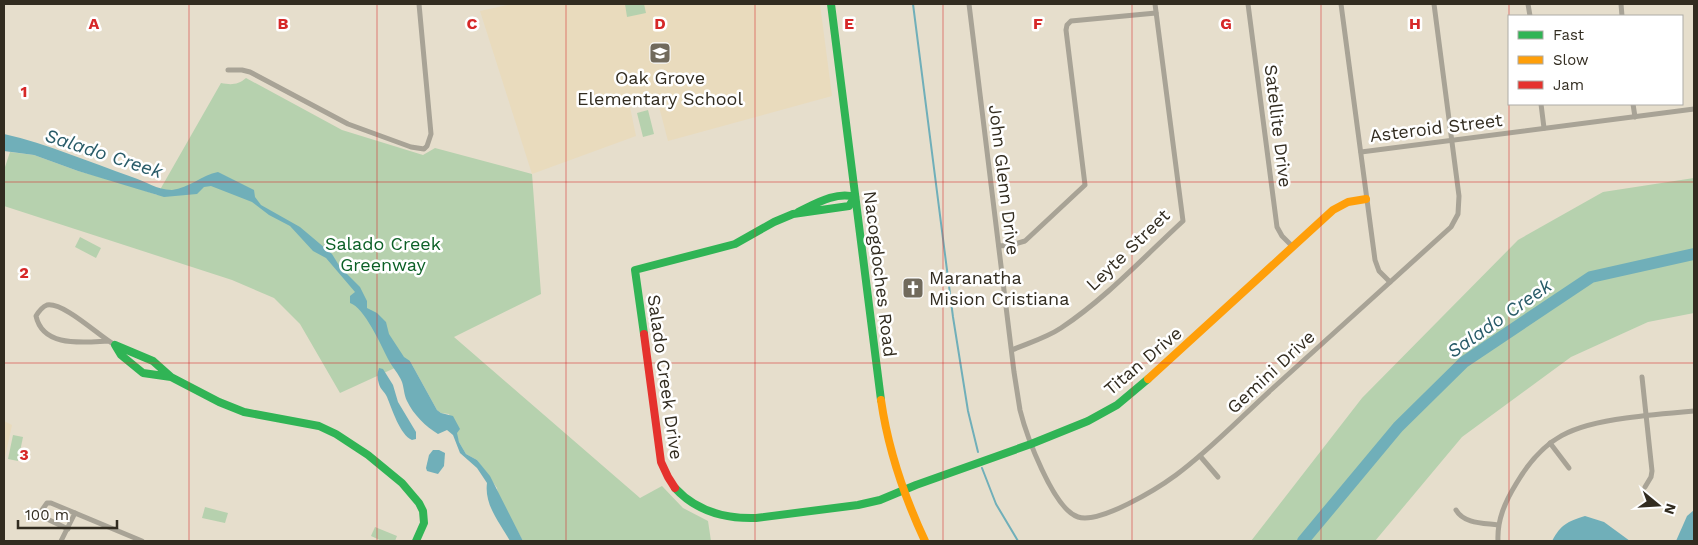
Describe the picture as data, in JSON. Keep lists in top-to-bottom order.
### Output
{
  "streets": {
    "street": [
      "Satellite Drive",
      "Asteroid Street",
      "John Glenn Drive",
      "Leyte Street",
      "Nacogdoches Road",
      "Titan Drive",
      "Gemini Drive",
      "Salado Creek Drive"
    ]
  },
  "crossings": [
    ["Satellite Drive", "Titan Drive"],
    ["Asteroid Street", "Gemini Drive"],
    ["John Glenn Drive", "Leyte Street"],
    ["John Glenn Drive", "Titan Drive"],
    ["John Glenn Drive", "Gemini Drive"],
    ["Nacogdoches Road", "Titan Drive"],
    ["Nacogdoches Road", "Salado Creek Drive"],
    ["Titan Drive", "Salado Creek Drive"]
  ],
  "water": ["Salado Creek"],
  "parks": ["Salado Creek Greenway"],
  "places": {
    "school or university": ["Oak Grove Elementary School"],
    "church": ["Maranatha Mision Cristiana"]
  },
  "legend": ["Fast", "Slow", "Jam"],
  "scale_bar": "100 m",
  "north": "right",
  "grid": {
    "columns": [
      "A",
      "B",
      "C",
      "D",
      "E",
      "F",
      "G",
      "H"
    ],
    "rows": ["1", "2", "3"]
  }
}
